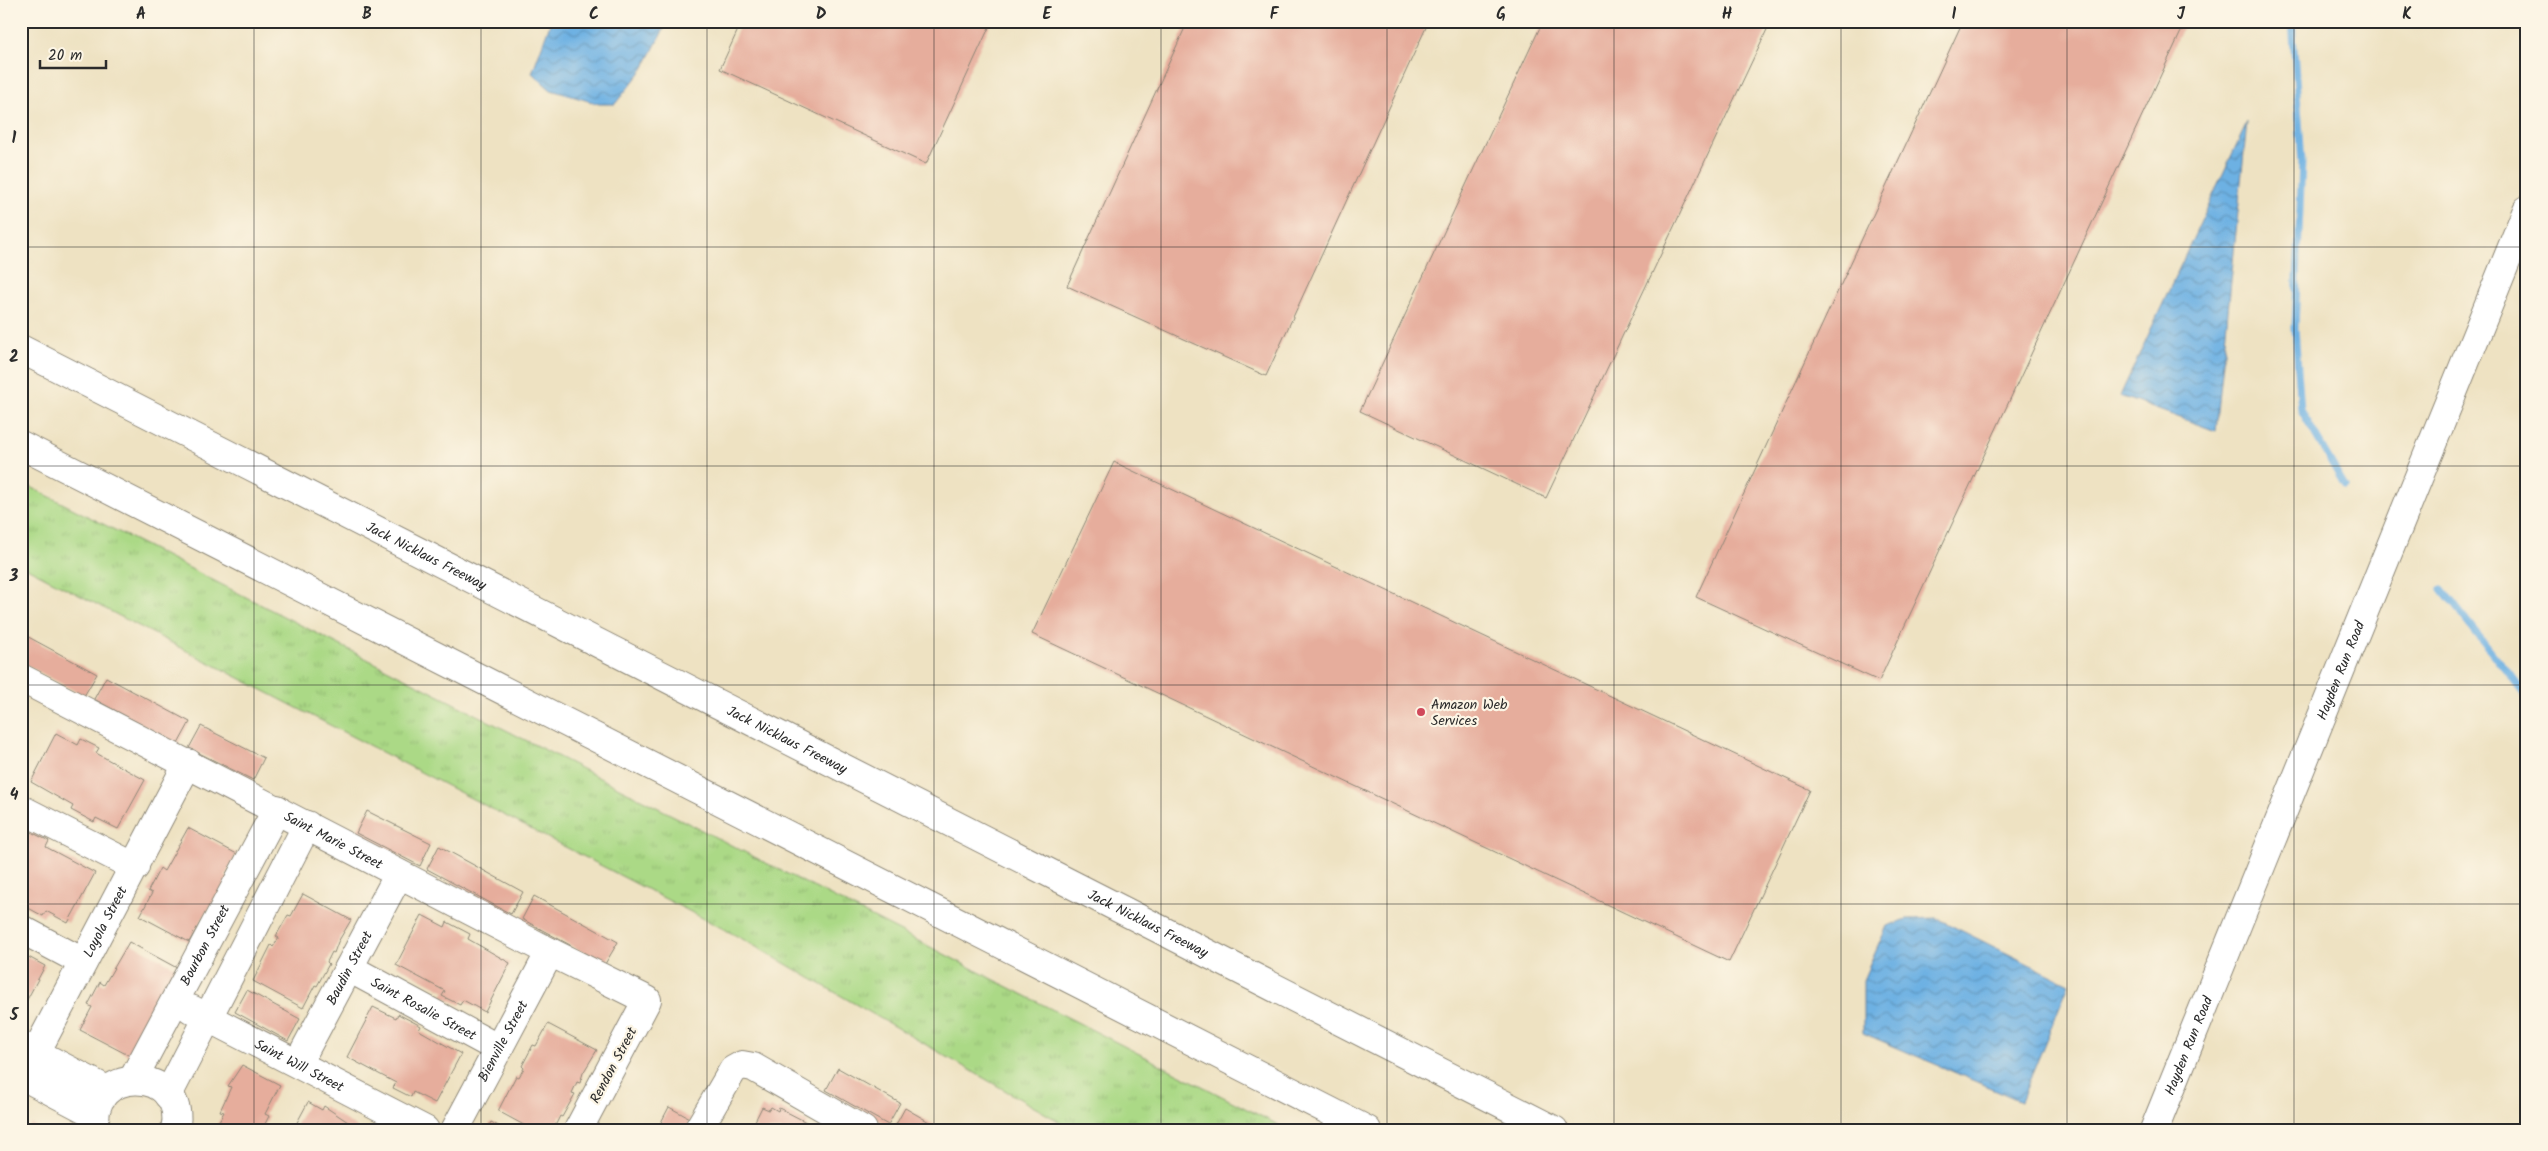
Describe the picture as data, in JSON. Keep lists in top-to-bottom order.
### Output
{
  "streets": {
    "main road": [
      "Jack Nicklaus Freeway",
      "Hayden Run Road",
      "Saint Marie Street",
      "Loyola Street",
      "Bourbon Street",
      "Baudin Street",
      "Saint Rosalie Street",
      "Bienville Street",
      "Saint Will Street",
      "Rendon Street"
    ]
  },
  "crossings": [
    ["Saint Marie Street", "Loyola Street"],
    ["Saint Marie Street", "Bourbon Street"],
    ["Saint Marie Street", "Baudin Street"],
    ["Saint Marie Street", "Bienville Street"],
    ["Saint Marie Street", "Rendon Street"],
    ["Bourbon Street", "Saint Will Street"],
    ["Baudin Street", "Saint Rosalie Street"],
    ["Baudin Street", "Saint Will Street"],
    ["Saint Rosalie Street", "Bienville Street"]
  ],
  "places": ["Amazon Web Services"],
  "scale_bar": "20 m",
  "grid": {
    "columns": [
      "A",
      "B",
      "C",
      "D",
      "E",
      "F",
      "G",
      "H",
      "I",
      "J",
      "K"
    ],
    "rows": [
      "1",
      "2",
      "3",
      "4",
      "5"
    ]
  }
}
